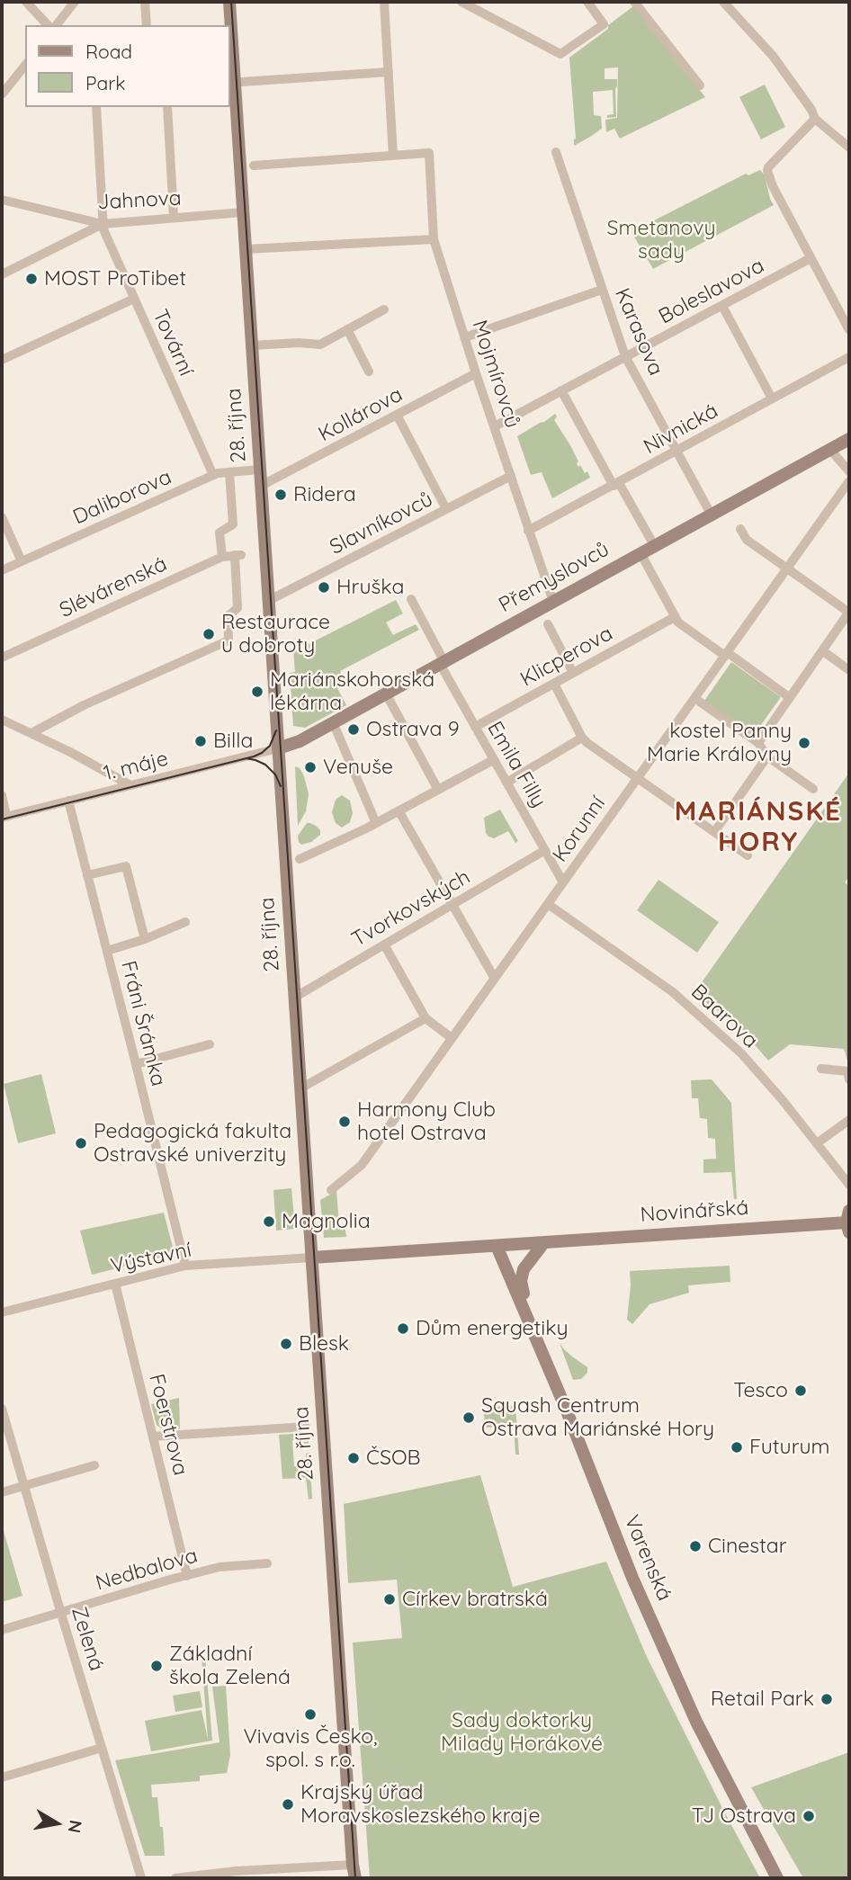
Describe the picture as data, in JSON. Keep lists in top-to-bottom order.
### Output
{
  "streets": {
    "street": [
      "Jahnova",
      "Boleslavova",
      "Karasova",
      "Tovární",
      "Mojmírovců",
      "Kollárova",
      "28. října",
      "Nivnická",
      "Daliborova",
      "Slavníkovců",
      "Přemyslovců",
      "Slévárenská",
      "Klicperova",
      "Emila Filly",
      "1. máje",
      "Korunní",
      "Tvorkovských",
      "Baarova",
      "Fráni Šrámka",
      "Novinářská",
      "Výstavní",
      "Foerstrova",
      "Varenská",
      "Nedbalova",
      "Zelená"
    ]
  },
  "crossings": [
    ["Jahnova", "Tovární"],
    ["Jahnova", "28. října"],
    ["Boleslavova", "Karasova"],
    ["Boleslavova", "Mojmírovců"],
    ["Karasova", "Nivnická"],
    ["Karasova", "Přemyslovců"],
    ["Tovární", "Daliborova"],
    ["Mojmírovců", "Kollárova"],
    ["Mojmírovců", "Nivnická"],
    ["Mojmírovců", "Slavníkovců"],
    ["Mojmírovců", "Přemyslovců"],
    ["Kollárova", "28. října"],
    ["28. října", "Daliborova"],
    ["28. října", "Slavníkovců"],
    ["28. října", "Přemyslovců"],
    ["28. října", "1. máje"],
    ["28. října", "Tvorkovských"],
    ["28. října", "Novinářská"],
    ["28. října", "Výstavní"],
    ["Přemyslovců", "Emila Filly"],
    ["Přemyslovců", "1. máje"],
    ["Klicperova", "Emila Filly"],
    ["Emila Filly", "Korunní"],
    ["Emila Filly", "Tvorkovských"],
    ["1. máje", "Fráni Šrámka"],
    ["Korunní", "Baarova"],
    ["Fráni Šrámka", "Výstavní"],
    ["Novinářská", "Výstavní"],
    ["Novinářská", "Varenská"],
    ["Výstavní", "Foerstrova"],
    ["Foerstrova", "Nedbalova"],
    ["Nedbalova", "Zelená"]
  ],
  "districts": ["MARIÁNSKÉ HORY"],
  "parks": ["Smetanovy sady", "Sady doktorky Milady Horákové"],
  "places": [
    "MOST ProTibet",
    "Ridera",
    "Hruška",
    "Restaurace u dobroty",
    "Mariánskohorská lékárna",
    "Ostrava 9",
    "Billa",
    "kostel Panny Marie Královny",
    "Venuše",
    "Harmony Club hotel Ostrava",
    "Pedagogická fakulta Ostravské univerzity",
    "Magnolia",
    "Dům energetiky",
    "Blesk",
    "Tesco",
    "Squash Centrum Ostrava Mariánské Hory",
    "Futurum",
    "ČSOB",
    "Cinestar",
    "Církev bratrská",
    "Základní škola Zelená",
    "Retail Park",
    "Vivavis Česko, spol. s r.o.",
    "Krajský úřad Moravskoslezského kraje",
    "TJ Ostrava"
  ],
  "legend": ["Road", "Park"],
  "north": "right"
}
